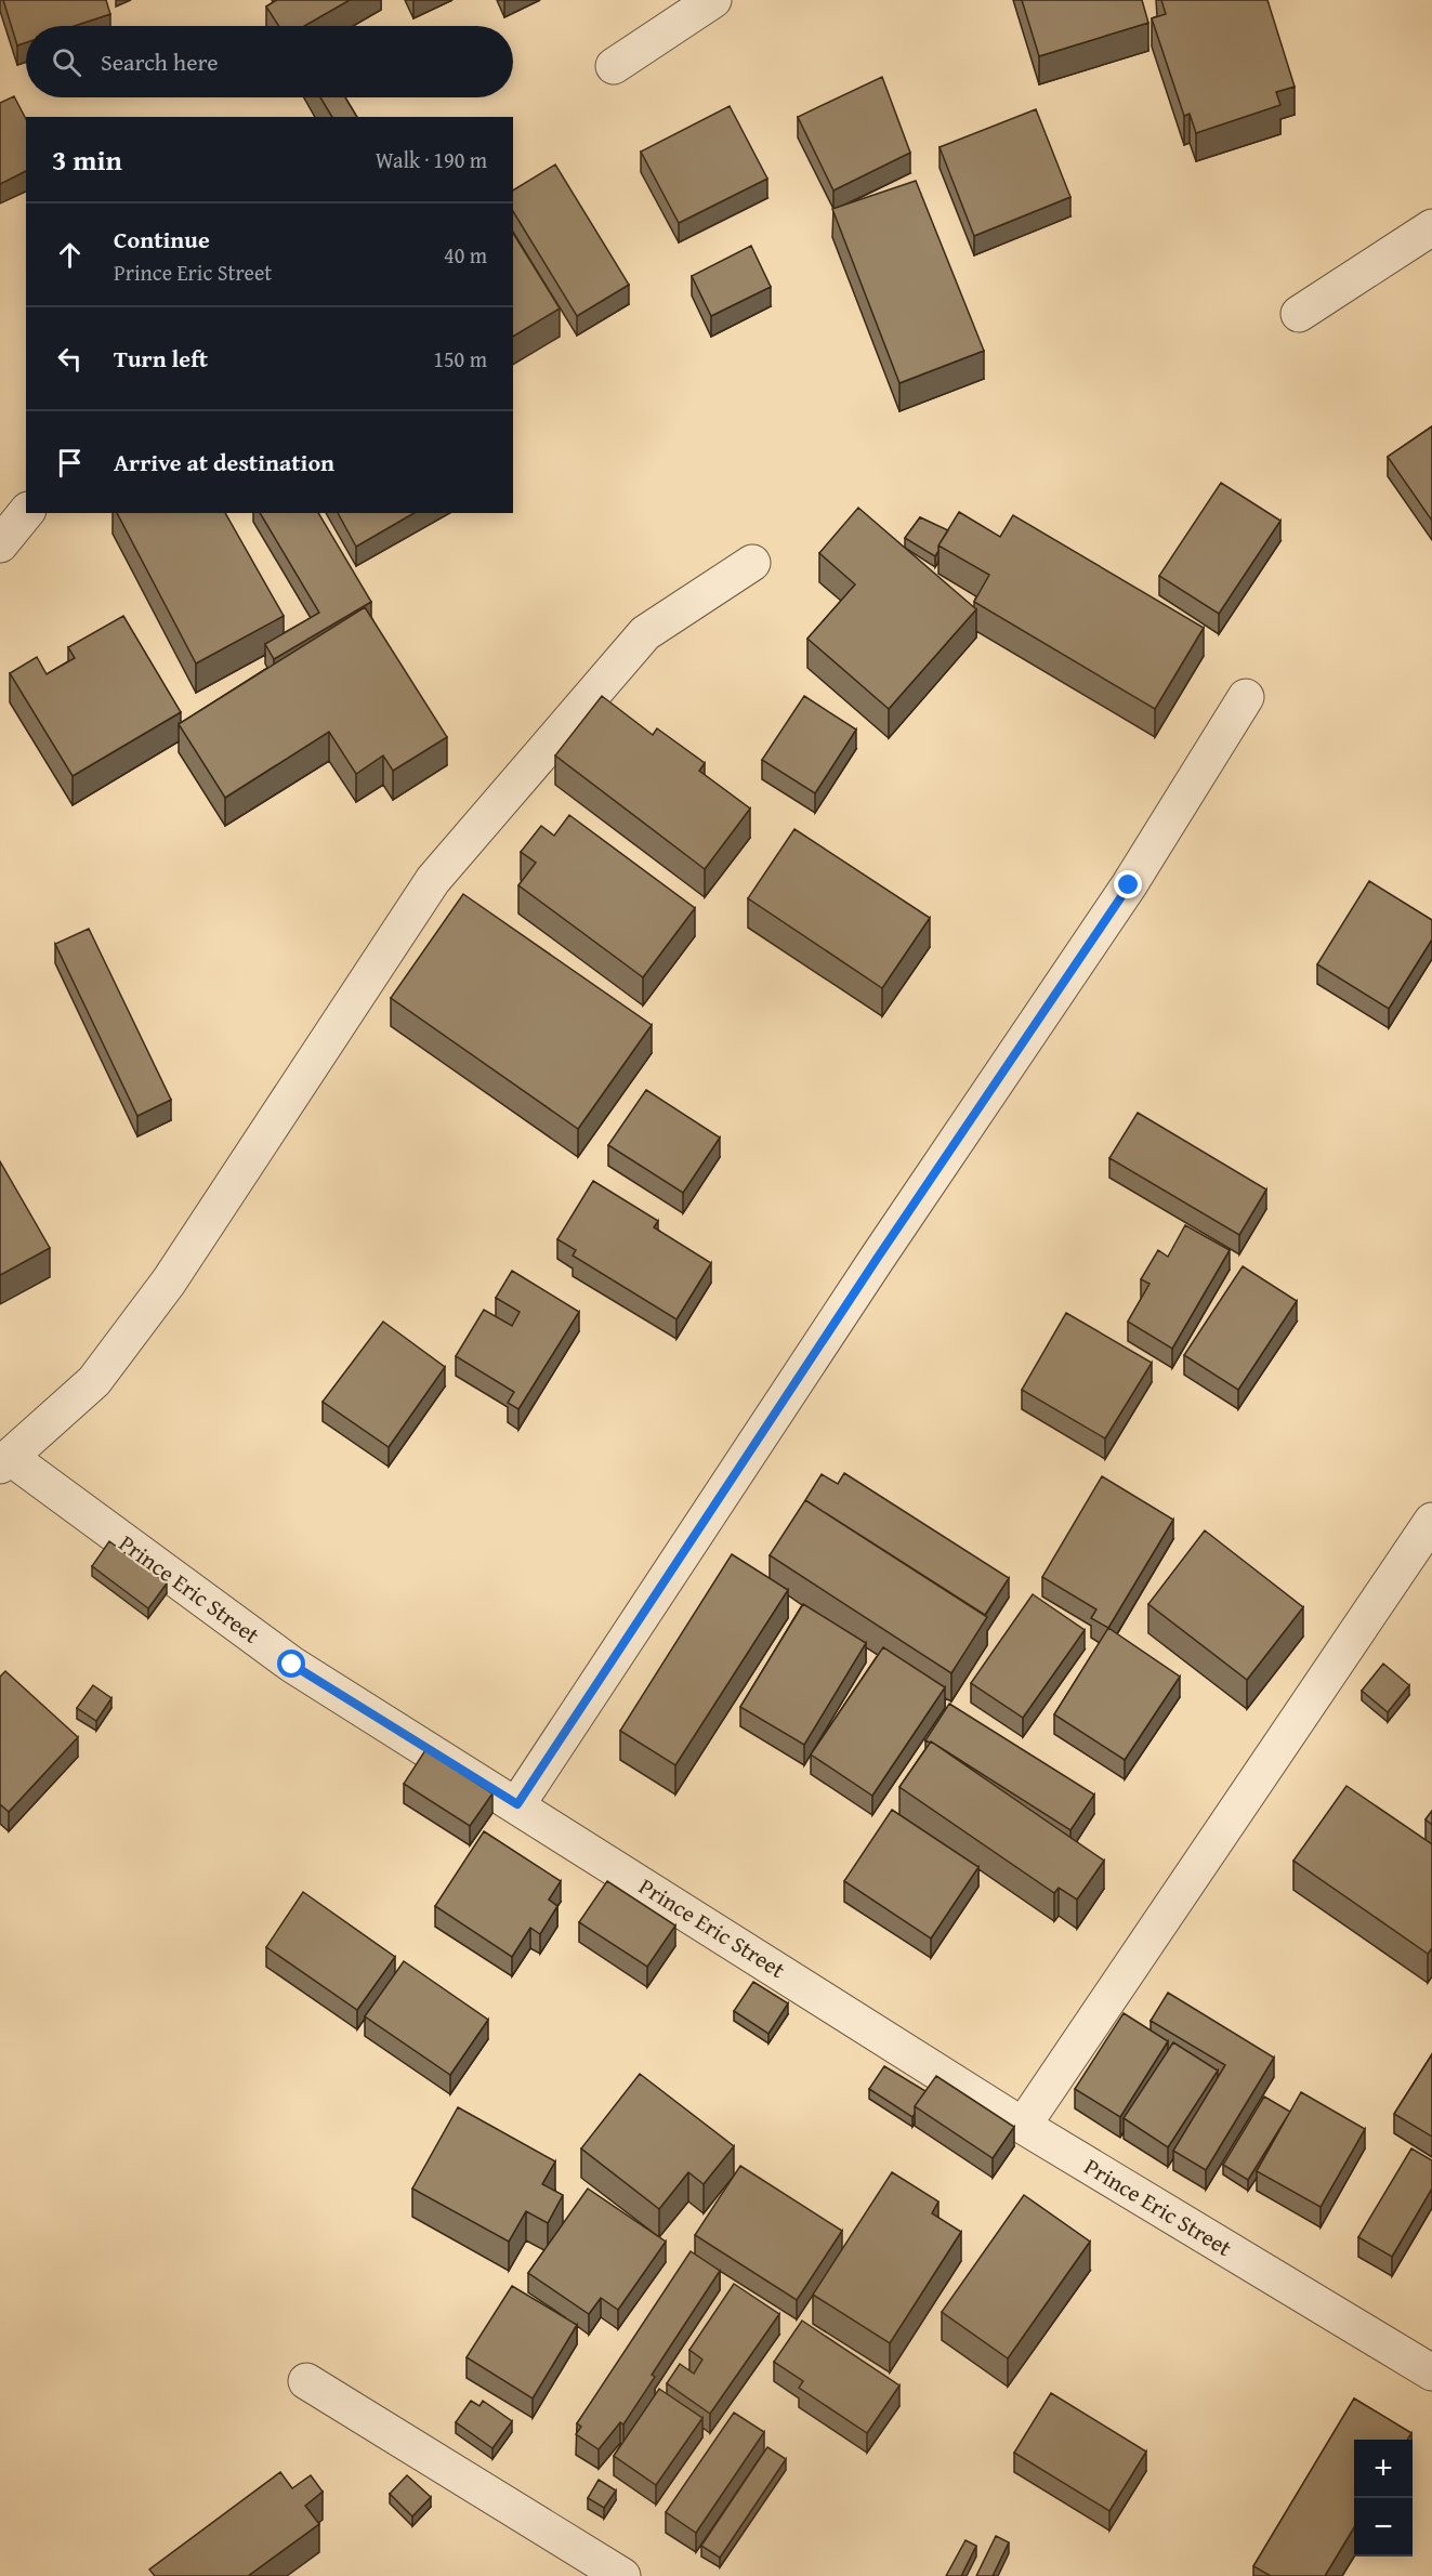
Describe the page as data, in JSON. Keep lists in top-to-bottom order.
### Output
{
  "streets": {
    "street": ["Prince Eric Street"]
  },
  "page": {
    "search": "Search here",
    "heading": ["3 min", "Walk · 190 m"],
    "list": [
      ["Continue", "Prince Eric Street", "40 m"],
      ["Turn left", "150 m"],
      "Arrive at destination"
    ],
    "map_buttons": ["+", "−"]
  }
}
